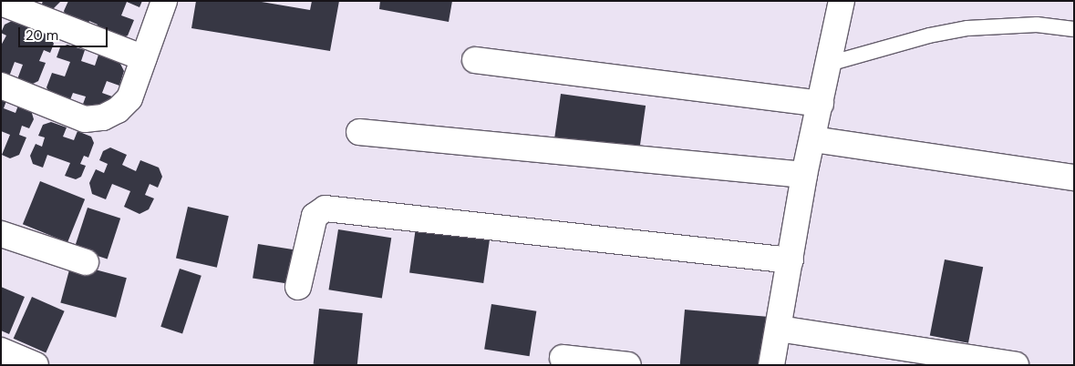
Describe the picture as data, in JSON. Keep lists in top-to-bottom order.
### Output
{
  "scale_bar": "20 m"
}
